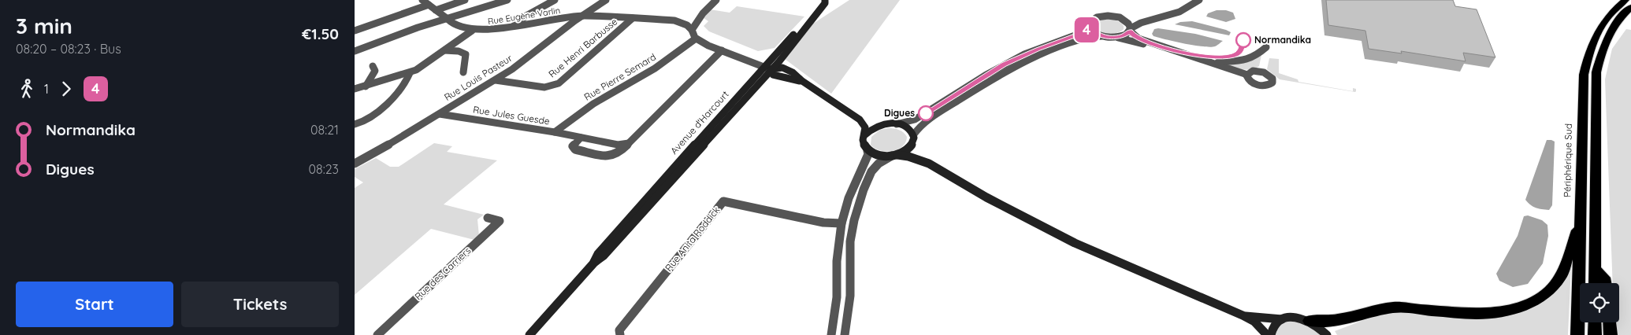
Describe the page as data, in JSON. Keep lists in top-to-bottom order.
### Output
{
  "streets": {
    "highway": ["Périphérique Sud"],
    "main road": ["Avenue d'Harcourt"],
    "street": [
      "Rue Eugène Varlin",
      "Rue Henri Barbusse",
      "Rue Pierre Semard",
      "Rue Louis Pasteur",
      "Rue Jules Guesde",
      "Rue Anita Roddick",
      "Rue des Carriers"
    ]
  },
  "crossings": [
    ["Rue Eugène Varlin", "Rue Henri Barbusse"],
    ["Rue Eugène Varlin", "Rue Louis Pasteur"],
    ["Rue Henri Barbusse", "Rue Louis Pasteur"],
    ["Rue Pierre Semard", "Rue Jules Guesde"],
    ["Rue Louis Pasteur", "Rue Jules Guesde"]
  ],
  "places": ["Normandika", "Digues"],
  "lines": ["bus line 4"],
  "page": {
    "heading": ["3 min", "08:20 – 08:23 · Bus", "€1.50"],
    "on_map": "4",
    "legs": ["1", "4"],
    "list": [
      {
        "name": "Normandika",
        "value": "08:21"
      },
      {
        "name": "Digues",
        "value": "08:23"
      }
    ],
    "buttons": ["Start", "Tickets"]
  }
}
